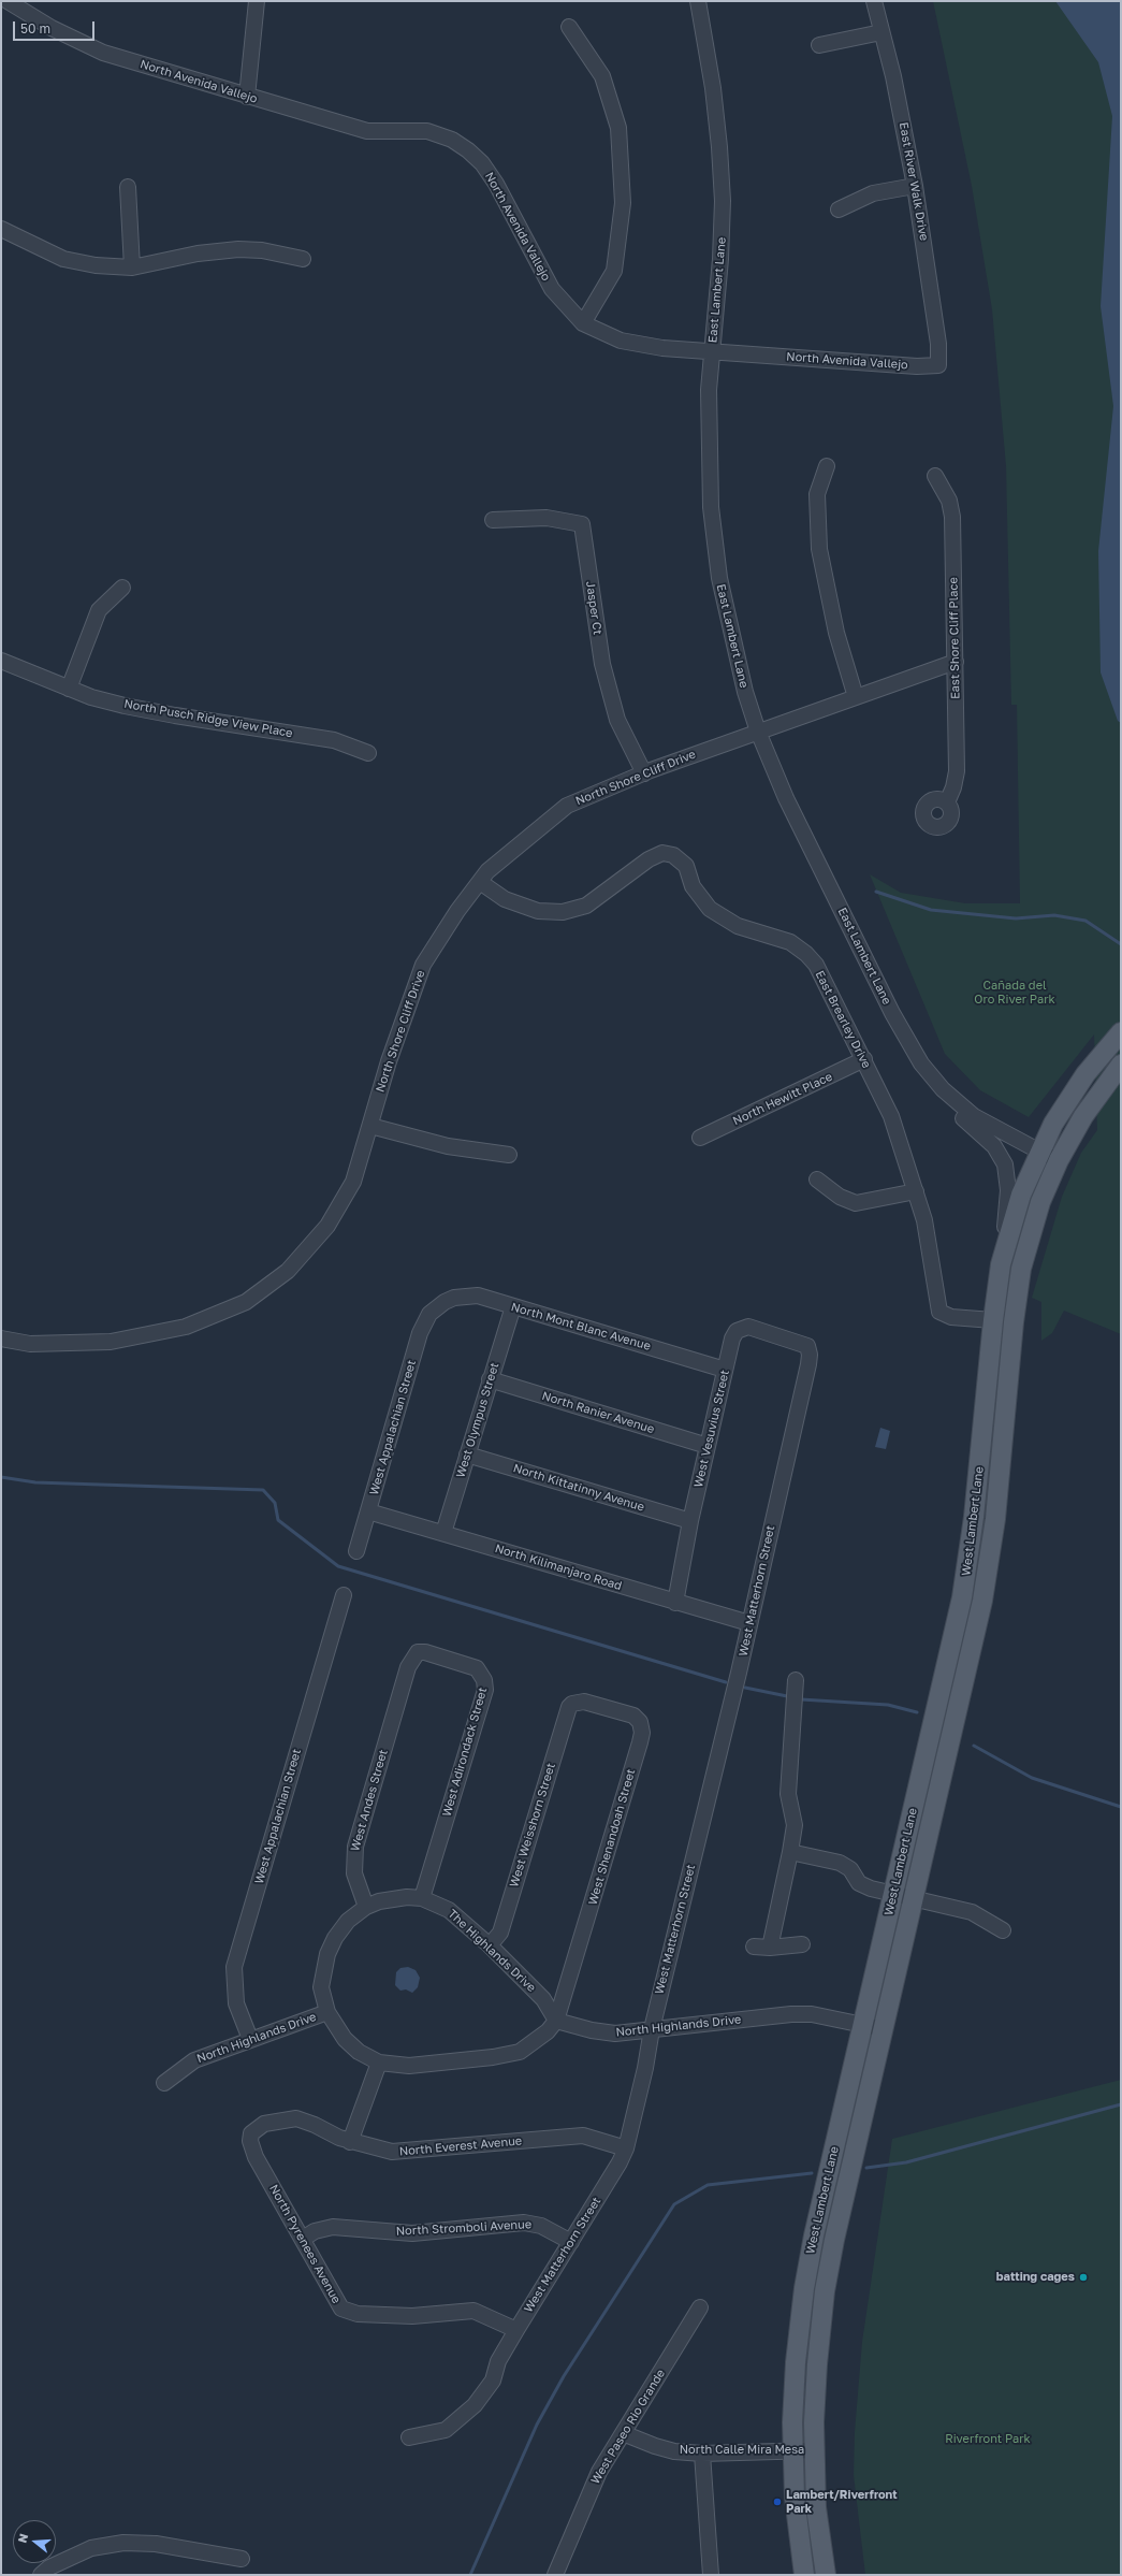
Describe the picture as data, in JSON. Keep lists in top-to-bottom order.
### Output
{
  "streets": {
    "main road": ["West Lambert Lane"],
    "street": [
      "North Avenida Vallejo",
      "East River Walk Drive",
      "East Lambert Lane",
      "Jasper Ct",
      "East Shore Cliff Place",
      "North Pusch Ridge View Place",
      "North Shore Cliff Drive",
      "East Brearley Drive",
      "North Hewitt Place",
      "North Mont Blanc Avenue",
      "North Ranier Avenue",
      "West Olympus Street",
      "West Appalachian Street",
      "West Vesuvius Street",
      "North Kittatinny Avenue",
      "North Kilimanjaro Road",
      "West Matterhorn Street",
      "West Adirondack Street",
      "West Andes Street",
      "West Weisshorn Street",
      "West Shenandoah Street",
      "The Highlands Drive",
      "North Highlands Drive",
      "North Everest Avenue",
      "North Stromboli Avenue",
      "North Pyrenees Avenue",
      "West Paseo Rio Grande",
      "North Calle Mira Mesa"
    ]
  },
  "crossings": [
    ["North Avenida Vallejo", "East River Walk Drive"],
    ["North Avenida Vallejo", "East Lambert Lane"],
    ["East Lambert Lane", "North Shore Cliff Drive"],
    ["East Lambert Lane", "West Lambert Lane"],
    ["Jasper Ct", "North Shore Cliff Drive"],
    ["East Shore Cliff Place", "North Shore Cliff Drive"],
    ["North Shore Cliff Drive", "East Brearley Drive"],
    ["East Brearley Drive", "North Hewitt Place"],
    ["East Brearley Drive", "West Lambert Lane"],
    ["North Mont Blanc Avenue", "West Olympus Street"],
    ["North Mont Blanc Avenue", "West Appalachian Street"],
    ["North Mont Blanc Avenue", "West Vesuvius Street"],
    ["North Ranier Avenue", "West Olympus Street"],
    ["North Ranier Avenue", "West Vesuvius Street"],
    ["West Olympus Street", "North Kittatinny Avenue"],
    ["West Olympus Street", "North Kilimanjaro Road"],
    ["West Appalachian Street", "North Kilimanjaro Road"],
    ["West Appalachian Street", "North Highlands Drive"],
    ["West Vesuvius Street", "North Kittatinny Avenue"],
    ["West Vesuvius Street", "North Kilimanjaro Road"],
    ["West Vesuvius Street", "West Matterhorn Street"],
    ["West Lambert Lane", "North Highlands Drive"],
    ["West Lambert Lane", "North Calle Mira Mesa"],
    ["North Kilimanjaro Road", "West Matterhorn Street"],
    ["West Matterhorn Street", "North Highlands Drive"],
    ["West Matterhorn Street", "North Everest Avenue"],
    ["West Matterhorn Street", "North Stromboli Avenue"],
    ["West Matterhorn Street", "North Pyrenees Avenue"],
    ["West Adirondack Street", "West Andes Street"],
    ["West Adirondack Street", "The Highlands Drive"],
    ["West Andes Street", "The Highlands Drive"],
    ["West Weisshorn Street", "West Shenandoah Street"],
    ["West Weisshorn Street", "The Highlands Drive"],
    ["West Shenandoah Street", "The Highlands Drive"],
    ["West Shenandoah Street", "North Highlands Drive"],
    ["The Highlands Drive", "North Highlands Drive"],
    ["North Everest Avenue", "North Pyrenees Avenue"],
    ["North Stromboli Avenue", "North Pyrenees Avenue"],
    ["West Paseo Rio Grande", "North Calle Mira Mesa"]
  ],
  "parks": ["Cañada del Oro River Park", "Riverfront Park"],
  "places": ["batting cages", "Lambert/Riverfront Park"],
  "scale_bar": "50 m",
  "north": "left"
}
